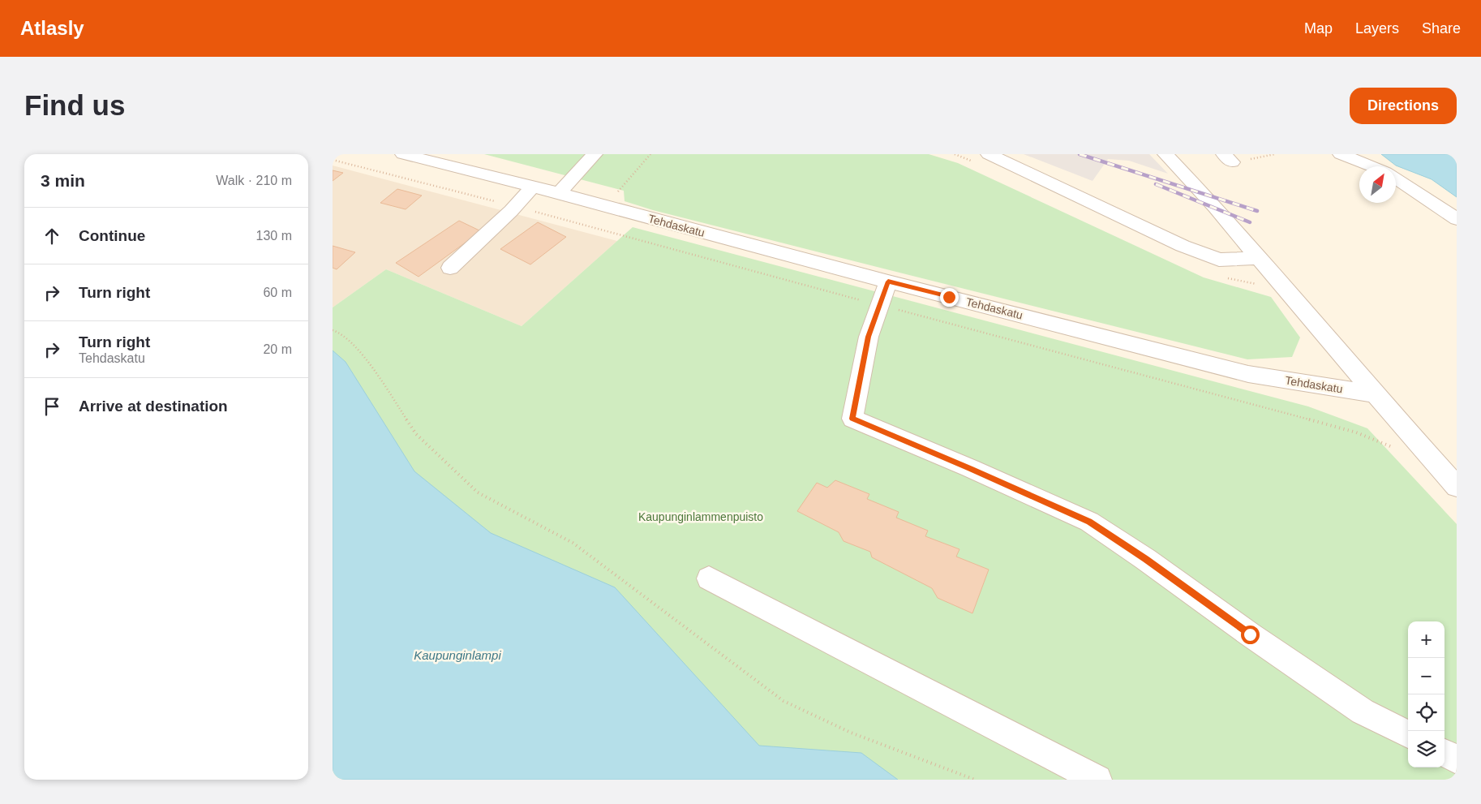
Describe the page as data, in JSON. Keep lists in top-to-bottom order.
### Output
{
  "streets": {
    "street": ["Tehdaskatu"]
  },
  "water": ["Kaupunginlampi"],
  "parks": ["Kaupunginlammenpuisto"],
  "north": "top right",
  "page": {
    "header": "Atlasly",
    "nav": ["Map", "Layers", "Share"],
    "buttons": "Directions",
    "title": "Find us",
    "heading": ["3 min", "Walk · 210 m"],
    "list": [
      ["Continue", "130 m"],
      ["Turn right", "60 m"],
      ["Turn right", "Tehdaskatu", "20 m"],
      "Arrive at destination"
    ],
    "map_buttons": ["+", "−"]
  }
}
